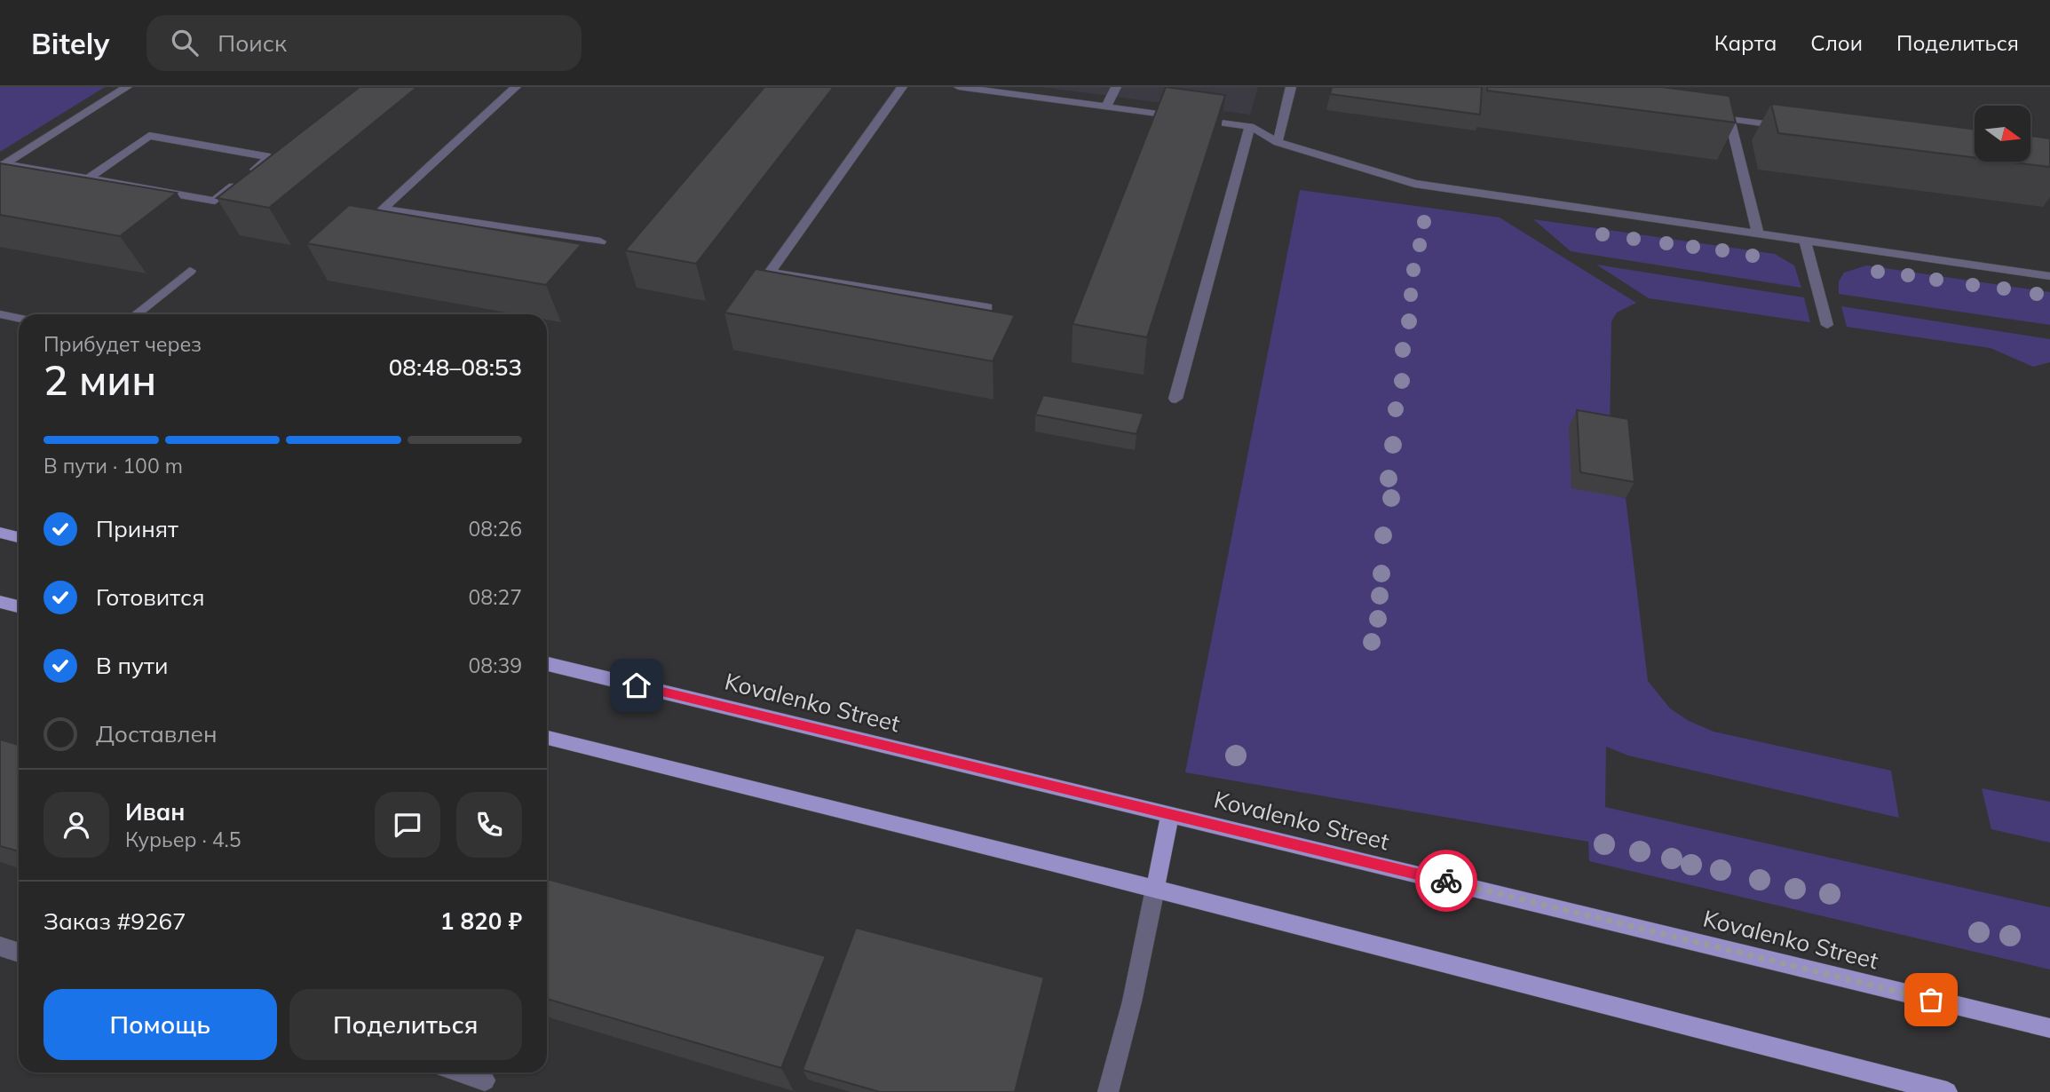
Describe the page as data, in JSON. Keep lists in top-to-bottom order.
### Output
{
  "streets": {
    "main road": ["Kovalenko Street"]
  },
  "north": "right",
  "page": {
    "header": "Bitely",
    "search": "Поиск",
    "nav": ["Карта", "Слои", "Поделиться"],
    "heading": ["2 мин", "Прибудет через", "08:48–08:53"],
    "panel": [
      "Иван",
      "Курьер · 4.5",
      "Заказ #9267",
      "1 820 ₽"
    ],
    "bar": "В пути · 100 m",
    "list": [
      ["Принят", "08:26"],
      ["Готовится", "08:27"],
      ["В пути", "08:39"],
      "Доставлен"
    ],
    "buttons": ["Помощь", "Поделиться"]
  }
}
